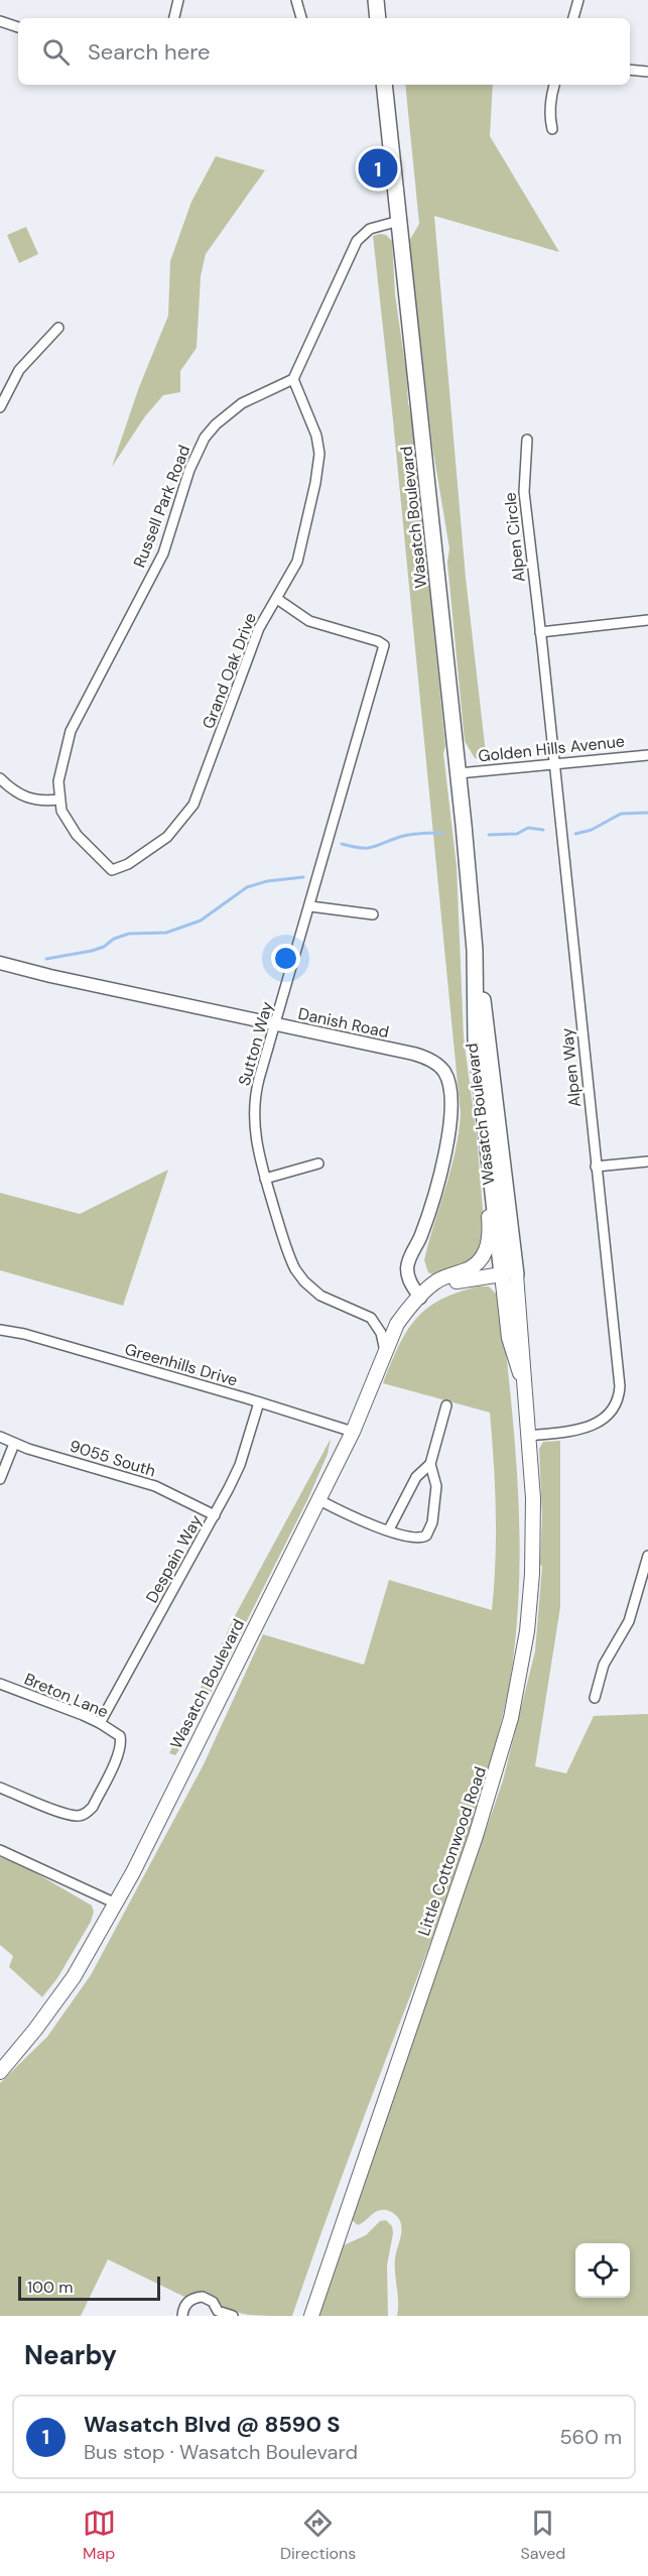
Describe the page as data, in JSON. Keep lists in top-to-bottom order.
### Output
{
  "streets": {
    "main road": ["Wasatch Boulevard", "Little Cottonwood Road"],
    "street": [
      "Russell Park Road",
      "Alpen Circle",
      "Grand Oak Drive",
      "Golden Hills Avenue",
      "Danish Road",
      "Sutton Way",
      "Alpen Way",
      "Greenhills Drive",
      "9055 South",
      "Despain Way",
      "Breton Lane"
    ]
  },
  "crossings": [
    ["Russell Park Road", "Grand Oak Drive"],
    ["Wasatch Boulevard", "Golden Hills Avenue"],
    ["Wasatch Boulevard", "Danish Road"],
    ["Wasatch Boulevard", "Sutton Way"],
    ["Wasatch Boulevard", "Greenhills Drive"],
    ["Wasatch Boulevard", "Little Cottonwood Road"],
    ["Alpen Circle", "Alpen Way"],
    ["Grand Oak Drive", "Sutton Way"],
    ["Golden Hills Avenue", "Alpen Way"],
    ["Danish Road", "Sutton Way"],
    ["Alpen Way", "Little Cottonwood Road"],
    ["Greenhills Drive", "Despain Way"],
    ["9055 South", "Despain Way"],
    ["Despain Way", "Breton Lane"]
  ],
  "scale_bar": "100 m",
  "page": {
    "search": "Search here",
    "pins": "1",
    "scale": "100 m",
    "heading": "Nearby",
    "list": [
      {
        "mark": "1",
        "name": "Wasatch Blvd @ 8590 S",
        "note": "Bus stop · Wasatch Boulevard",
        "value": "560 m"
      }
    ],
    "nav": ["Map", "Directions", "Saved"]
  }
}
